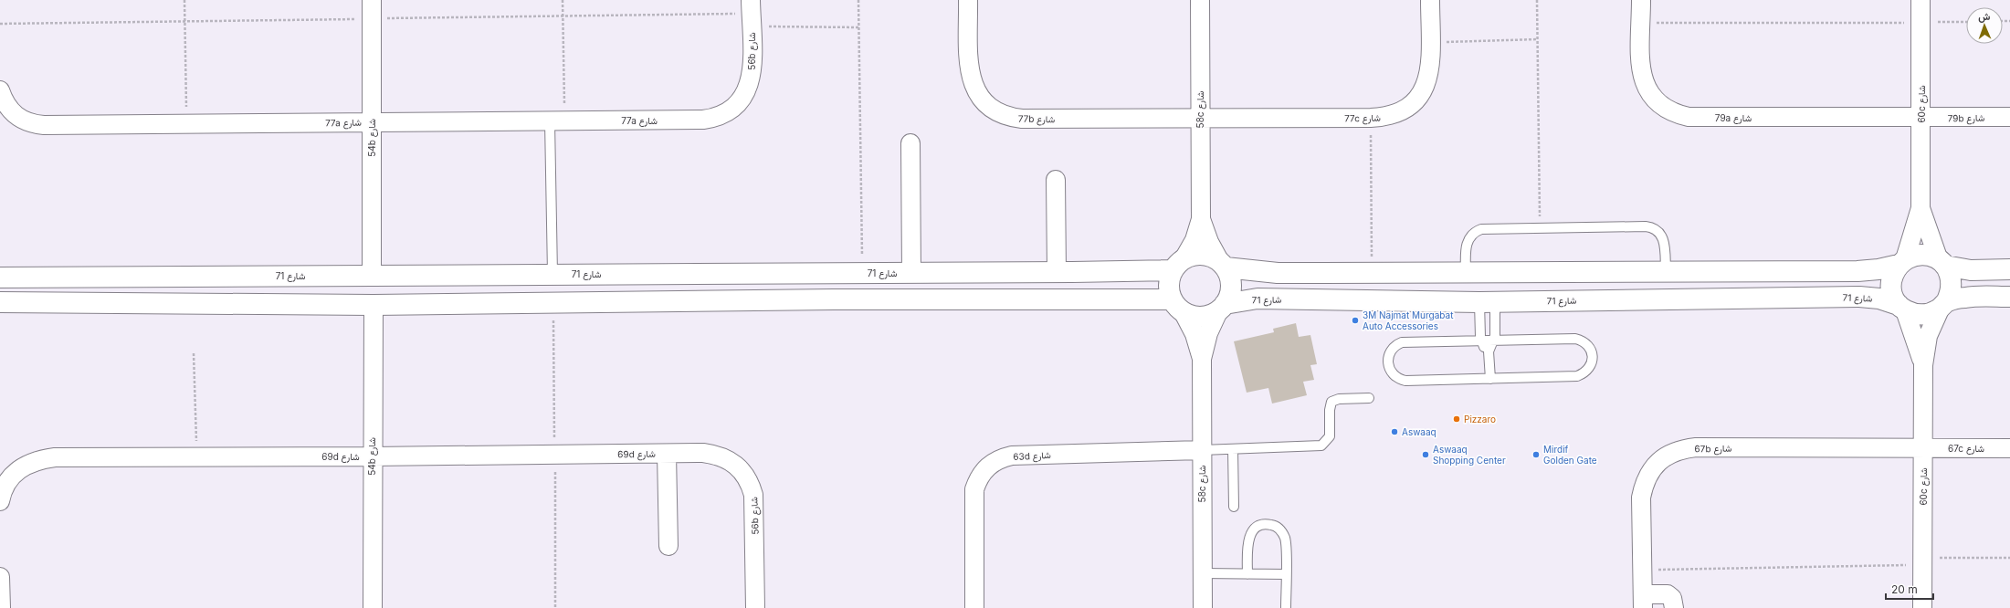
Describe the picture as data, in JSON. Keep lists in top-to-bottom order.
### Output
{
  "streets": {
    "street": [
      "56b شارع",
      "60c شارع",
      "58c شارع",
      "77c شارع",
      "79a شارع",
      "79b شارع",
      "77b شارع",
      "77a شارع",
      "54b شارع",
      "شارع 71",
      "67b شارع",
      "67c شارع",
      "69d شارع",
      "63d شارع"
    ]
  },
  "crossings": [
    ["56b شارع", "77a شارع"],
    ["56b شارع", "69d شارع"],
    ["60c شارع", "79a شارع"],
    ["60c شارع", "79b شارع"],
    ["60c شارع", "شارع 71"],
    ["60c شارع", "67b شارع"],
    ["60c شارع", "67c شارع"],
    ["58c شارع", "77c شارع"],
    ["58c شارع", "77b شارع"],
    ["58c شارع", "شارع 71"],
    ["58c شارع", "63d شارع"],
    ["77c شارع", "77b شارع"],
    ["79a شارع", "79b شارع"],
    ["77a شارع", "54b شارع"],
    ["54b شارع", "شارع 71"],
    ["54b شارع", "69d شارع"],
    ["67b شارع", "67c شارع"]
  ],
  "places": [
    "3M Najmat Murgabat Auto Accessories",
    "Pizzaro",
    "Aswaaq",
    "Aswaaq Shopping Center",
    "Mirdif Golden Gate"
  ],
  "scale_bar": "20 m",
  "north": "top"
}
